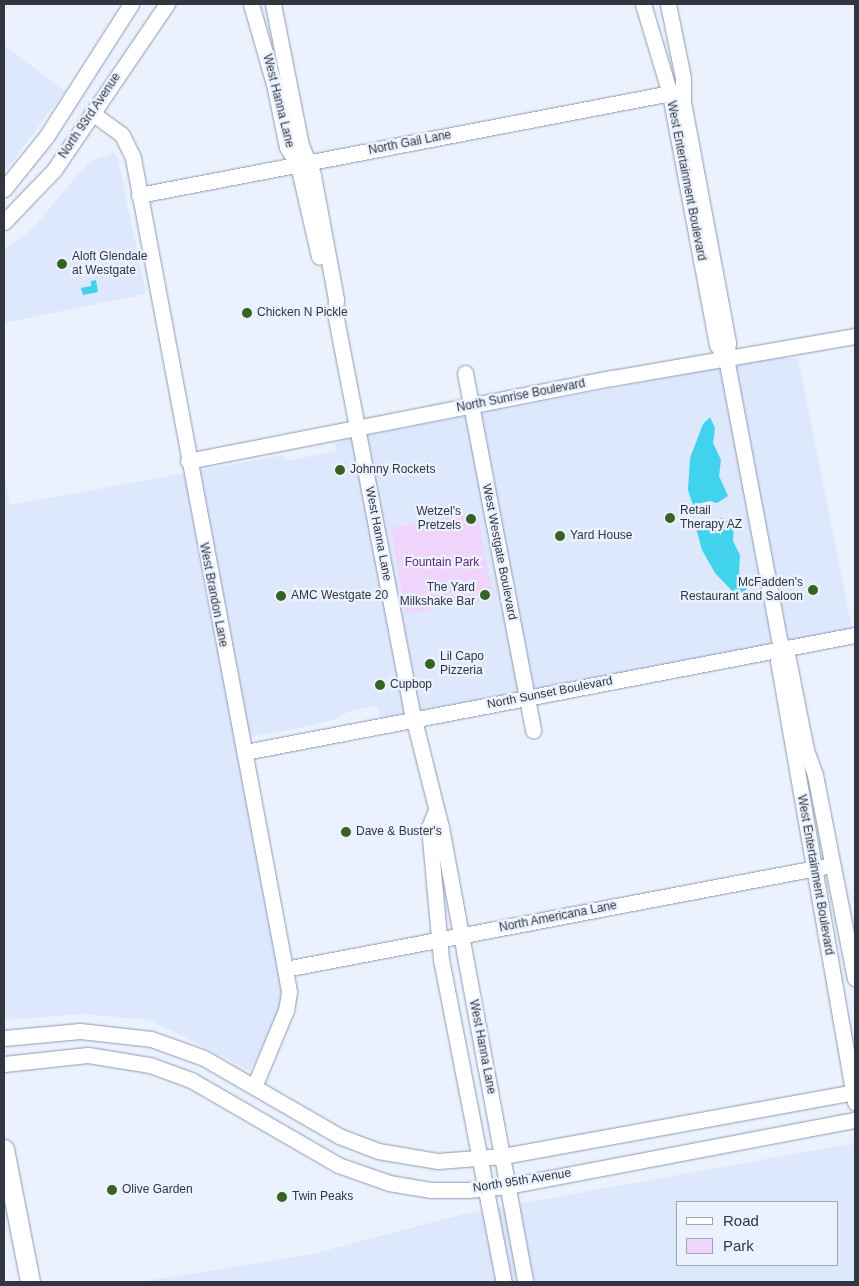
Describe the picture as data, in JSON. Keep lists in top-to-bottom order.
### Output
{
  "streets": {
    "street": [
      "West Hanna Lane",
      "North 93rd Avenue",
      "North Gail Lane",
      "West Entertainment Boulevard",
      "North Sunrise Boulevard",
      "West Westgate Boulevard",
      "West Brandon Lane",
      "North Sunset Boulevard",
      "North Americana Lane",
      "North 95th Avenue"
    ]
  },
  "crossings": [
    ["West Hanna Lane", "North Gail Lane"],
    ["West Hanna Lane", "North Sunrise Boulevard"],
    ["West Hanna Lane", "North Sunset Boulevard"],
    ["West Hanna Lane", "North Americana Lane"],
    ["West Hanna Lane", "North 95th Avenue"],
    ["North 93rd Avenue", "West Brandon Lane"],
    ["North Gail Lane", "West Entertainment Boulevard"],
    ["North Gail Lane", "West Brandon Lane"],
    ["West Entertainment Boulevard", "North Sunrise Boulevard"],
    ["West Entertainment Boulevard", "North Sunset Boulevard"],
    ["West Entertainment Boulevard", "North Americana Lane"],
    ["North Sunrise Boulevard", "West Westgate Boulevard"],
    ["North Sunrise Boulevard", "West Brandon Lane"],
    ["West Westgate Boulevard", "North Sunset Boulevard"],
    ["West Brandon Lane", "North Sunset Boulevard"],
    ["West Brandon Lane", "North Americana Lane"]
  ],
  "parks": ["Fountain Park"],
  "places": [
    "Aloft Glendale at Westgate",
    "Chicken N Pickle",
    "Johnny Rockets",
    "Retail Therapy AZ",
    "Wetzel's Pretzels",
    "Yard House",
    "McFadden's Restaurant and Saloon",
    "The Yard Milkshake Bar",
    "AMC Westgate 20",
    "Lil Capo Pizzeria",
    "Cupbop",
    "Dave & Buster's",
    "Olive Garden",
    "Twin Peaks"
  ],
  "legend": ["Road", "Park"]
}
